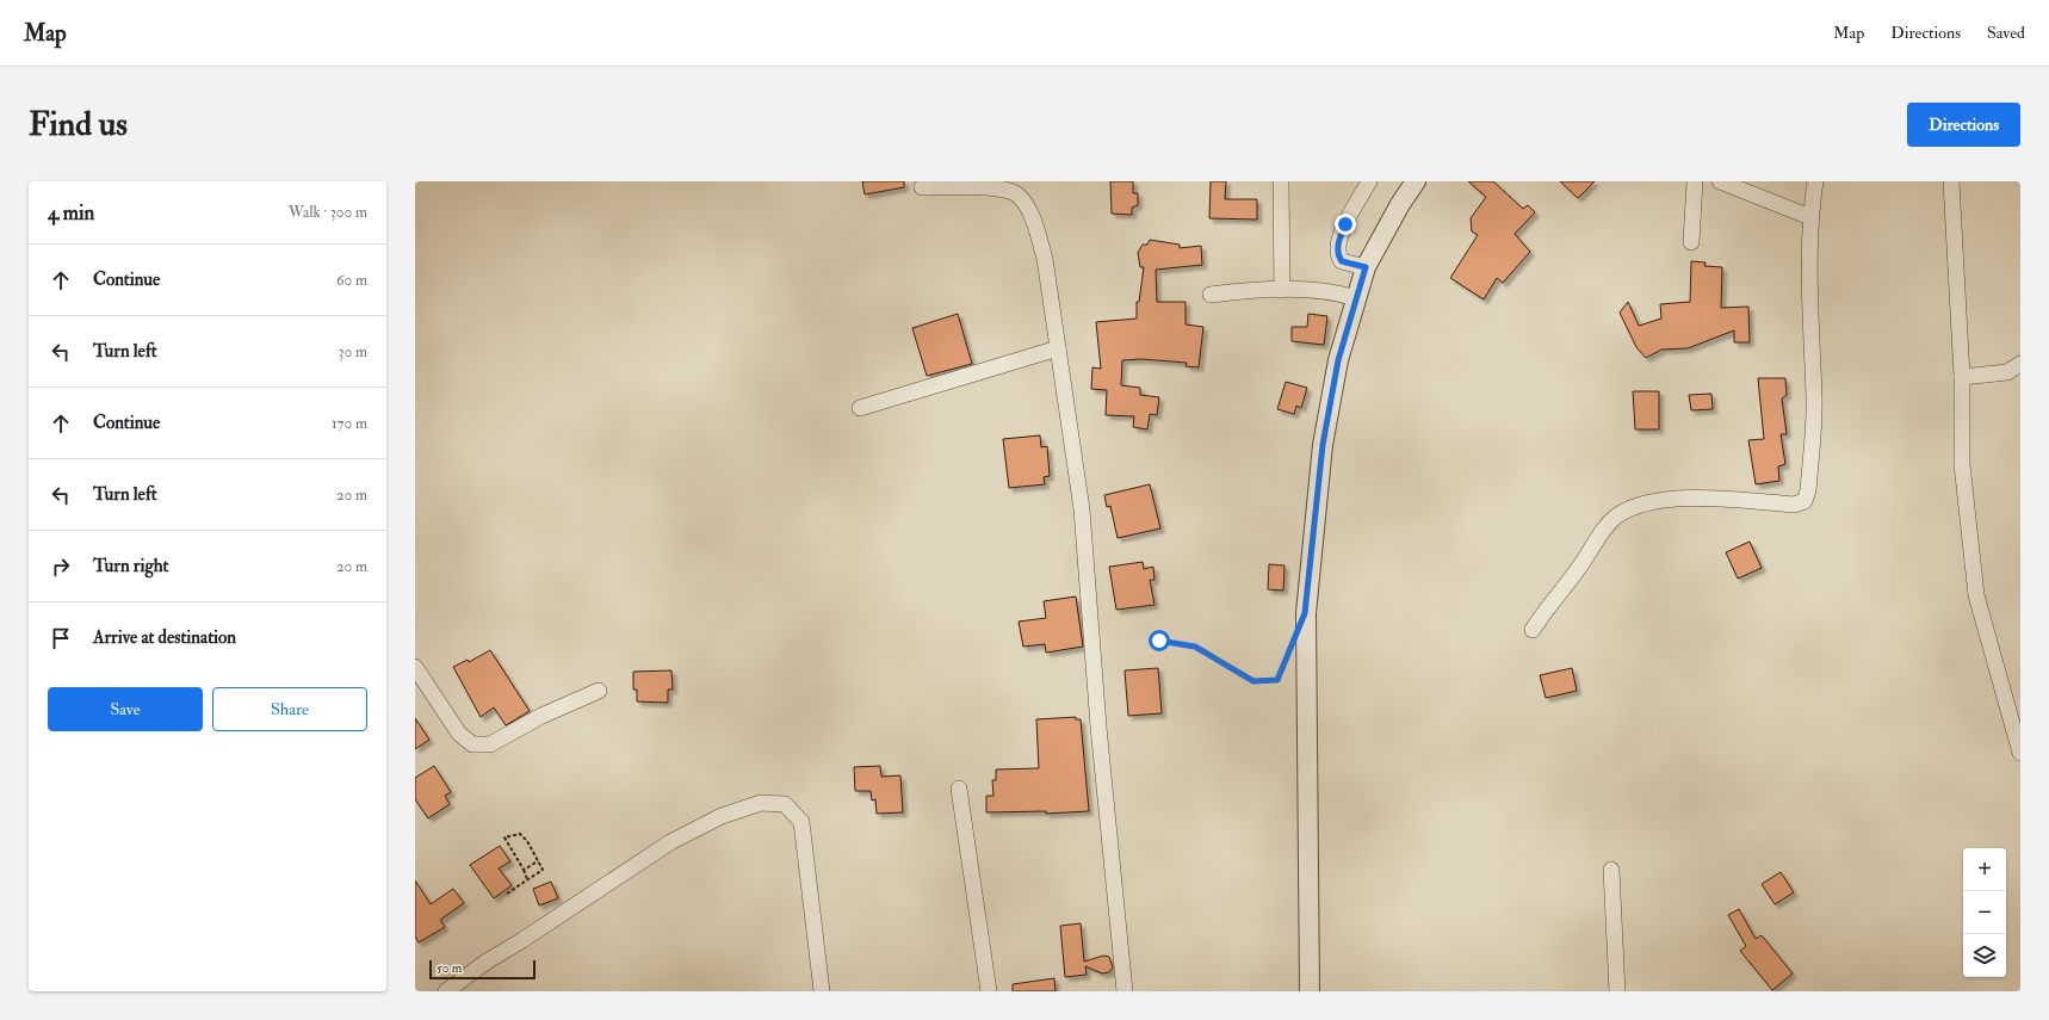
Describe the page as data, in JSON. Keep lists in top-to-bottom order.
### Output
{
  "scale_bar": "50 m",
  "page": {
    "header": "Map",
    "nav": ["Map", "Directions", "Saved"],
    "buttons": [
      "Directions",
      ["Save", "Share"]
    ],
    "title": "Find us",
    "heading": ["4 min", "Walk · 300 m"],
    "list": [
      ["Continue", "60 m"],
      ["Turn left", "30 m"],
      ["Continue", "170 m"],
      ["Turn left", "20 m"],
      ["Turn right", "20 m"],
      "Arrive at destination"
    ],
    "map_buttons": ["+", "−"],
    "scale": "50 m"
  }
}
